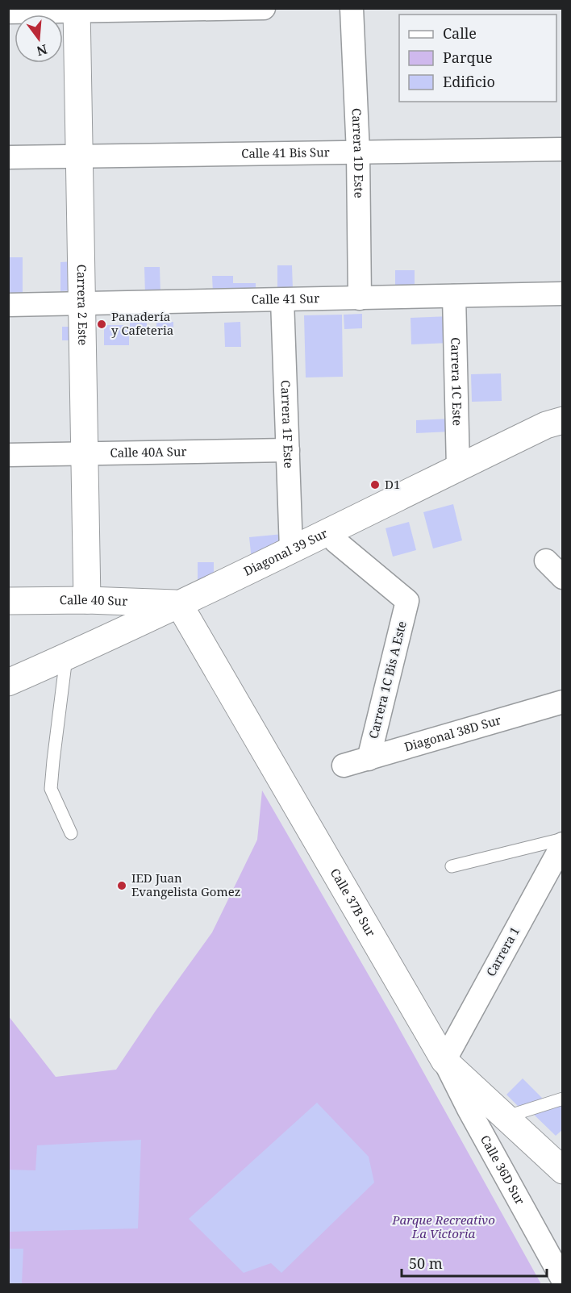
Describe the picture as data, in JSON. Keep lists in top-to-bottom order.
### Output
{
  "streets": {
    "street": [
      "Calle 41 Bis Sur",
      "Carrera 1D Este",
      "Calle 41 Sur",
      "Carrera 2 Este",
      "Carrera 1C Este",
      "Carrera 1F Este",
      "Calle 40A Sur",
      "Diagonal 39 Sur",
      "Calle 40 Sur",
      "Carrera 1C Bis A Este",
      "Diagonal 38D Sur",
      "Calle 37B Sur",
      "Carrera 1",
      "Calle 36D Sur"
    ]
  },
  "crossings": [
    ["Calle 41 Bis Sur", "Carrera 1D Este"],
    ["Calle 41 Bis Sur", "Carrera 2 Este"],
    ["Carrera 1D Este", "Calle 41 Sur"],
    ["Calle 41 Sur", "Carrera 2 Este"],
    ["Calle 41 Sur", "Carrera 1C Este"],
    ["Calle 41 Sur", "Carrera 1F Este"],
    ["Carrera 2 Este", "Calle 40A Sur"],
    ["Carrera 2 Este", "Calle 40 Sur"],
    ["Carrera 1C Este", "Diagonal 39 Sur"],
    ["Carrera 1F Este", "Calle 40A Sur"],
    ["Carrera 1F Este", "Diagonal 39 Sur"],
    ["Diagonal 39 Sur", "Calle 40 Sur"],
    ["Diagonal 39 Sur", "Carrera 1C Bis A Este"],
    ["Diagonal 39 Sur", "Calle 37B Sur"],
    ["Calle 40 Sur", "Calle 37B Sur"],
    ["Carrera 1C Bis A Este", "Diagonal 38D Sur"],
    ["Calle 37B Sur", "Carrera 1"],
    ["Calle 37B Sur", "Calle 36D Sur"],
    ["Carrera 1", "Calle 36D Sur"]
  ],
  "parks": ["Parque Recreativo La Victoria"],
  "places": ["Panadería y Cafeteria", "D1", "IED Juan Evangelista Gomez"],
  "legend": ["Calle", "Parque", "Edificio"],
  "scale_bar": "50 m",
  "north": "bottom"
}
